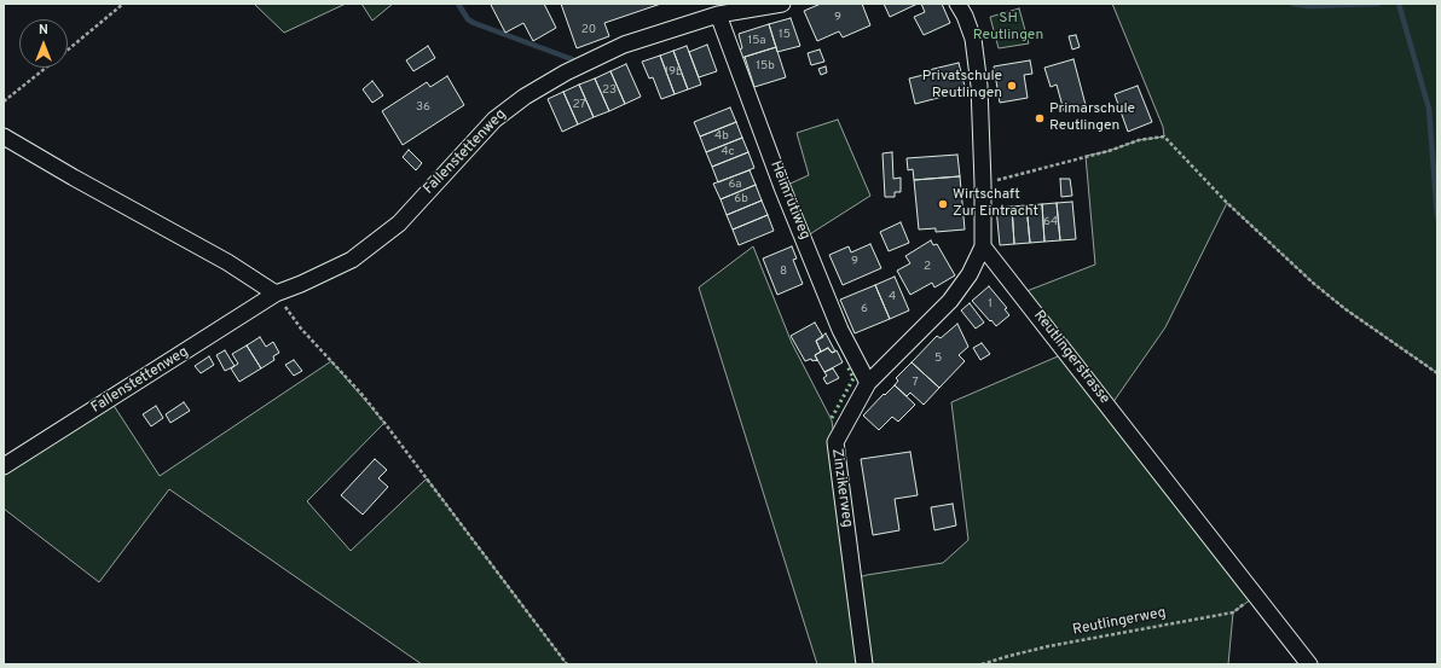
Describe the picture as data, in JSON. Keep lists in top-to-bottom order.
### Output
{
  "streets": {
    "street": [
      "Fallenstettenweg",
      "Heimrütiweg",
      "Reutlingerstrasse",
      "Zinzikerweg"
    ],
    "path": ["Reutlingerweg"]
  },
  "crossings": [
    ["Fallenstettenweg", "Heimrütiweg"],
    ["Heimrütiweg", "Zinzikerweg"],
    ["Reutlingerstrasse", "Zinzikerweg"],
    ["Reutlingerstrasse", "Reutlingerweg"]
  ],
  "parks": ["SH Reutlingen"],
  "places": ["Privatschule Reutlingen", "Primarschule Reutlingen", "Wirtschaft Zur Eintracht"],
  "house_numbers": [
    "9",
    "20",
    "15",
    "15a",
    "15b",
    "19b",
    "23",
    "27",
    "36",
    "4b",
    "4c",
    "6a",
    "6b",
    "64",
    "9",
    "2",
    "8",
    "4",
    "1",
    "6",
    "5",
    "7"
  ],
  "north": "top"
}
